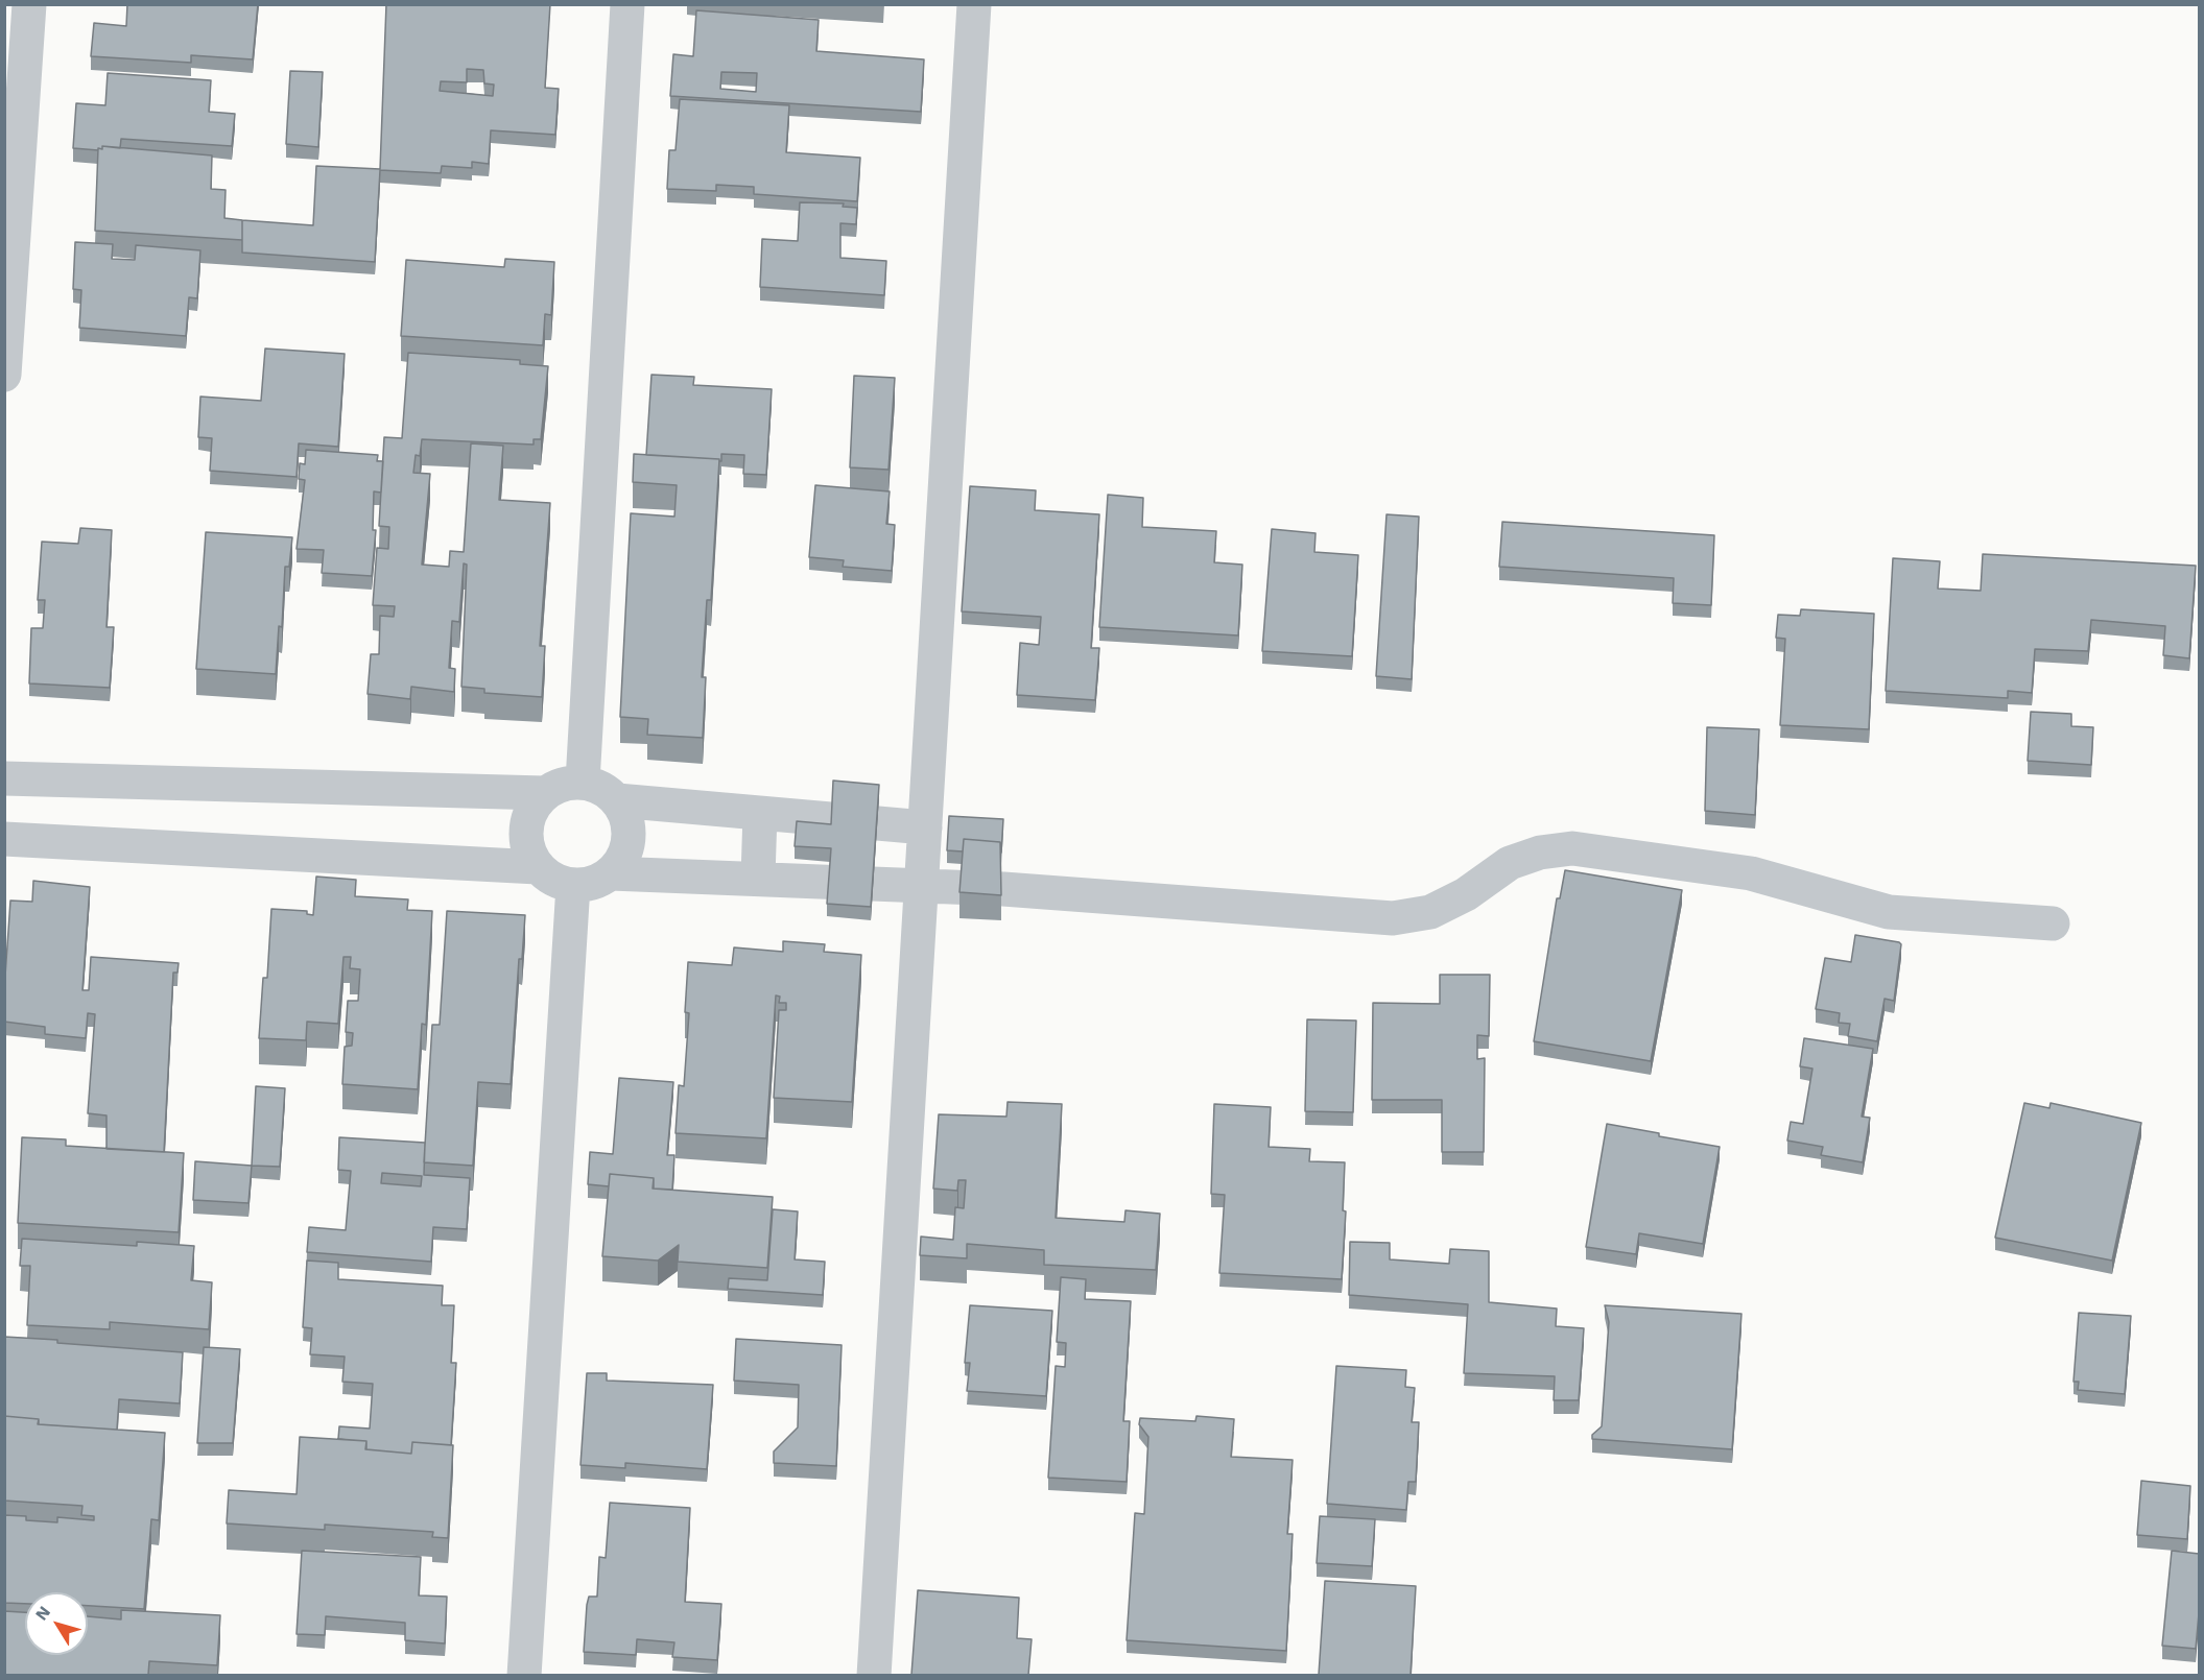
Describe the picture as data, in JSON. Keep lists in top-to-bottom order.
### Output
{
  "north": "top left"
}
